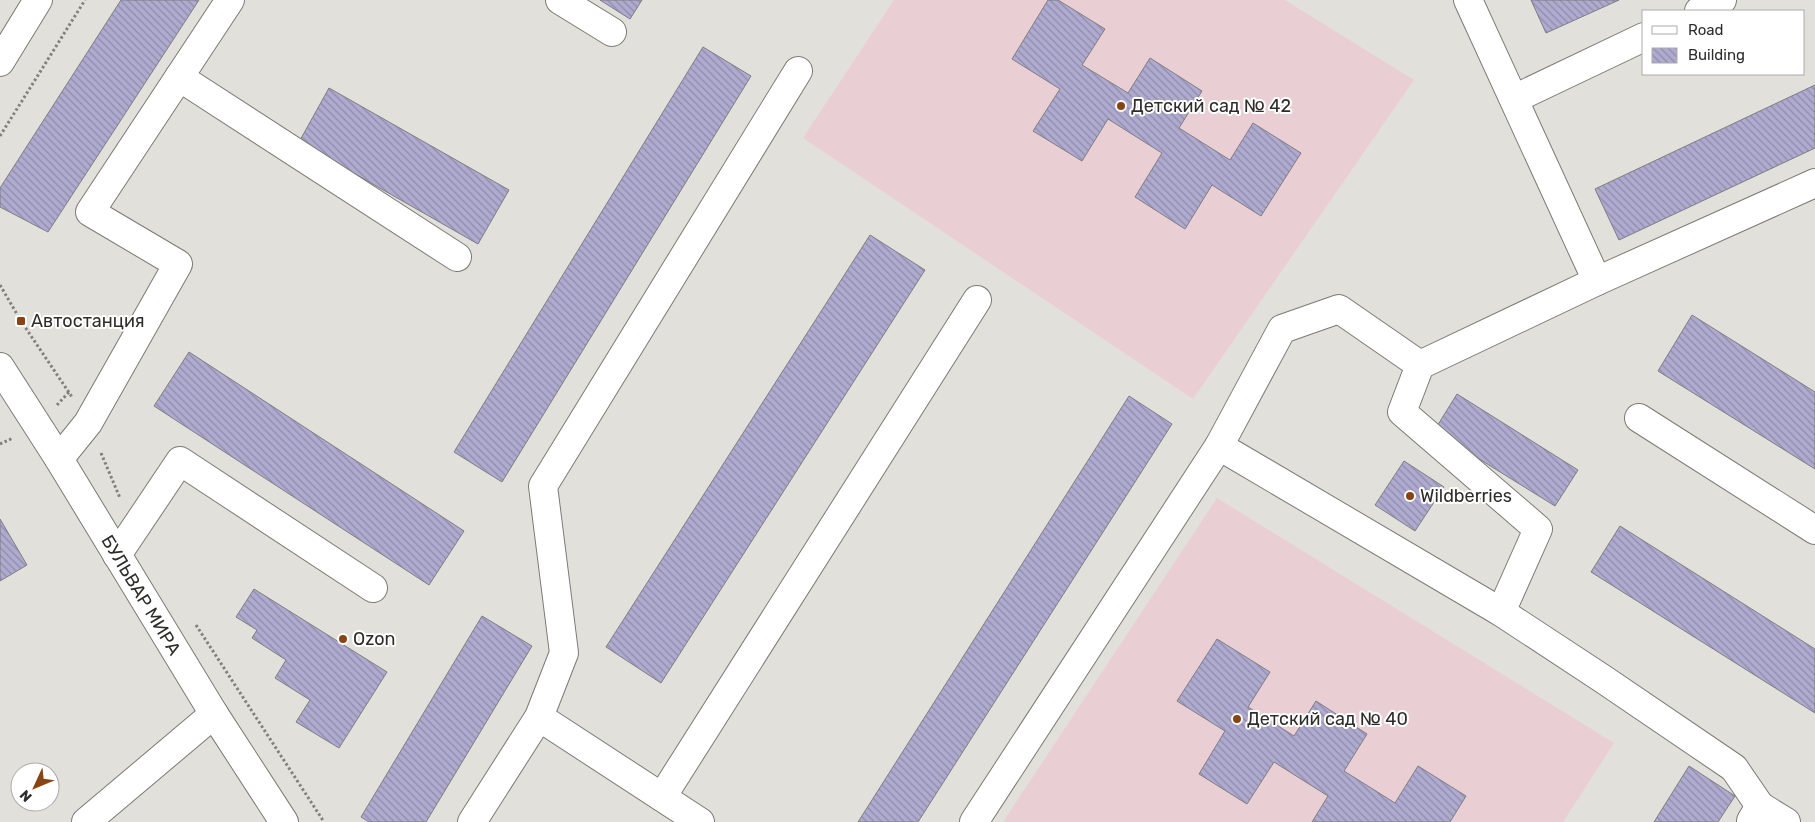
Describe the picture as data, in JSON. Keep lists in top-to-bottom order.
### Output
{
  "streets": {
    "street": ["БУЛЬВАР МИРА"]
  },
  "places": {
    "other": [
      "Детский сад № 42",
      "Wildberries",
      "Ozon",
      "Детский сад № 40"
    ],
    "transit": ["Автостанция"]
  },
  "legend": ["Road", "Building"],
  "north": "bottom left"
}
